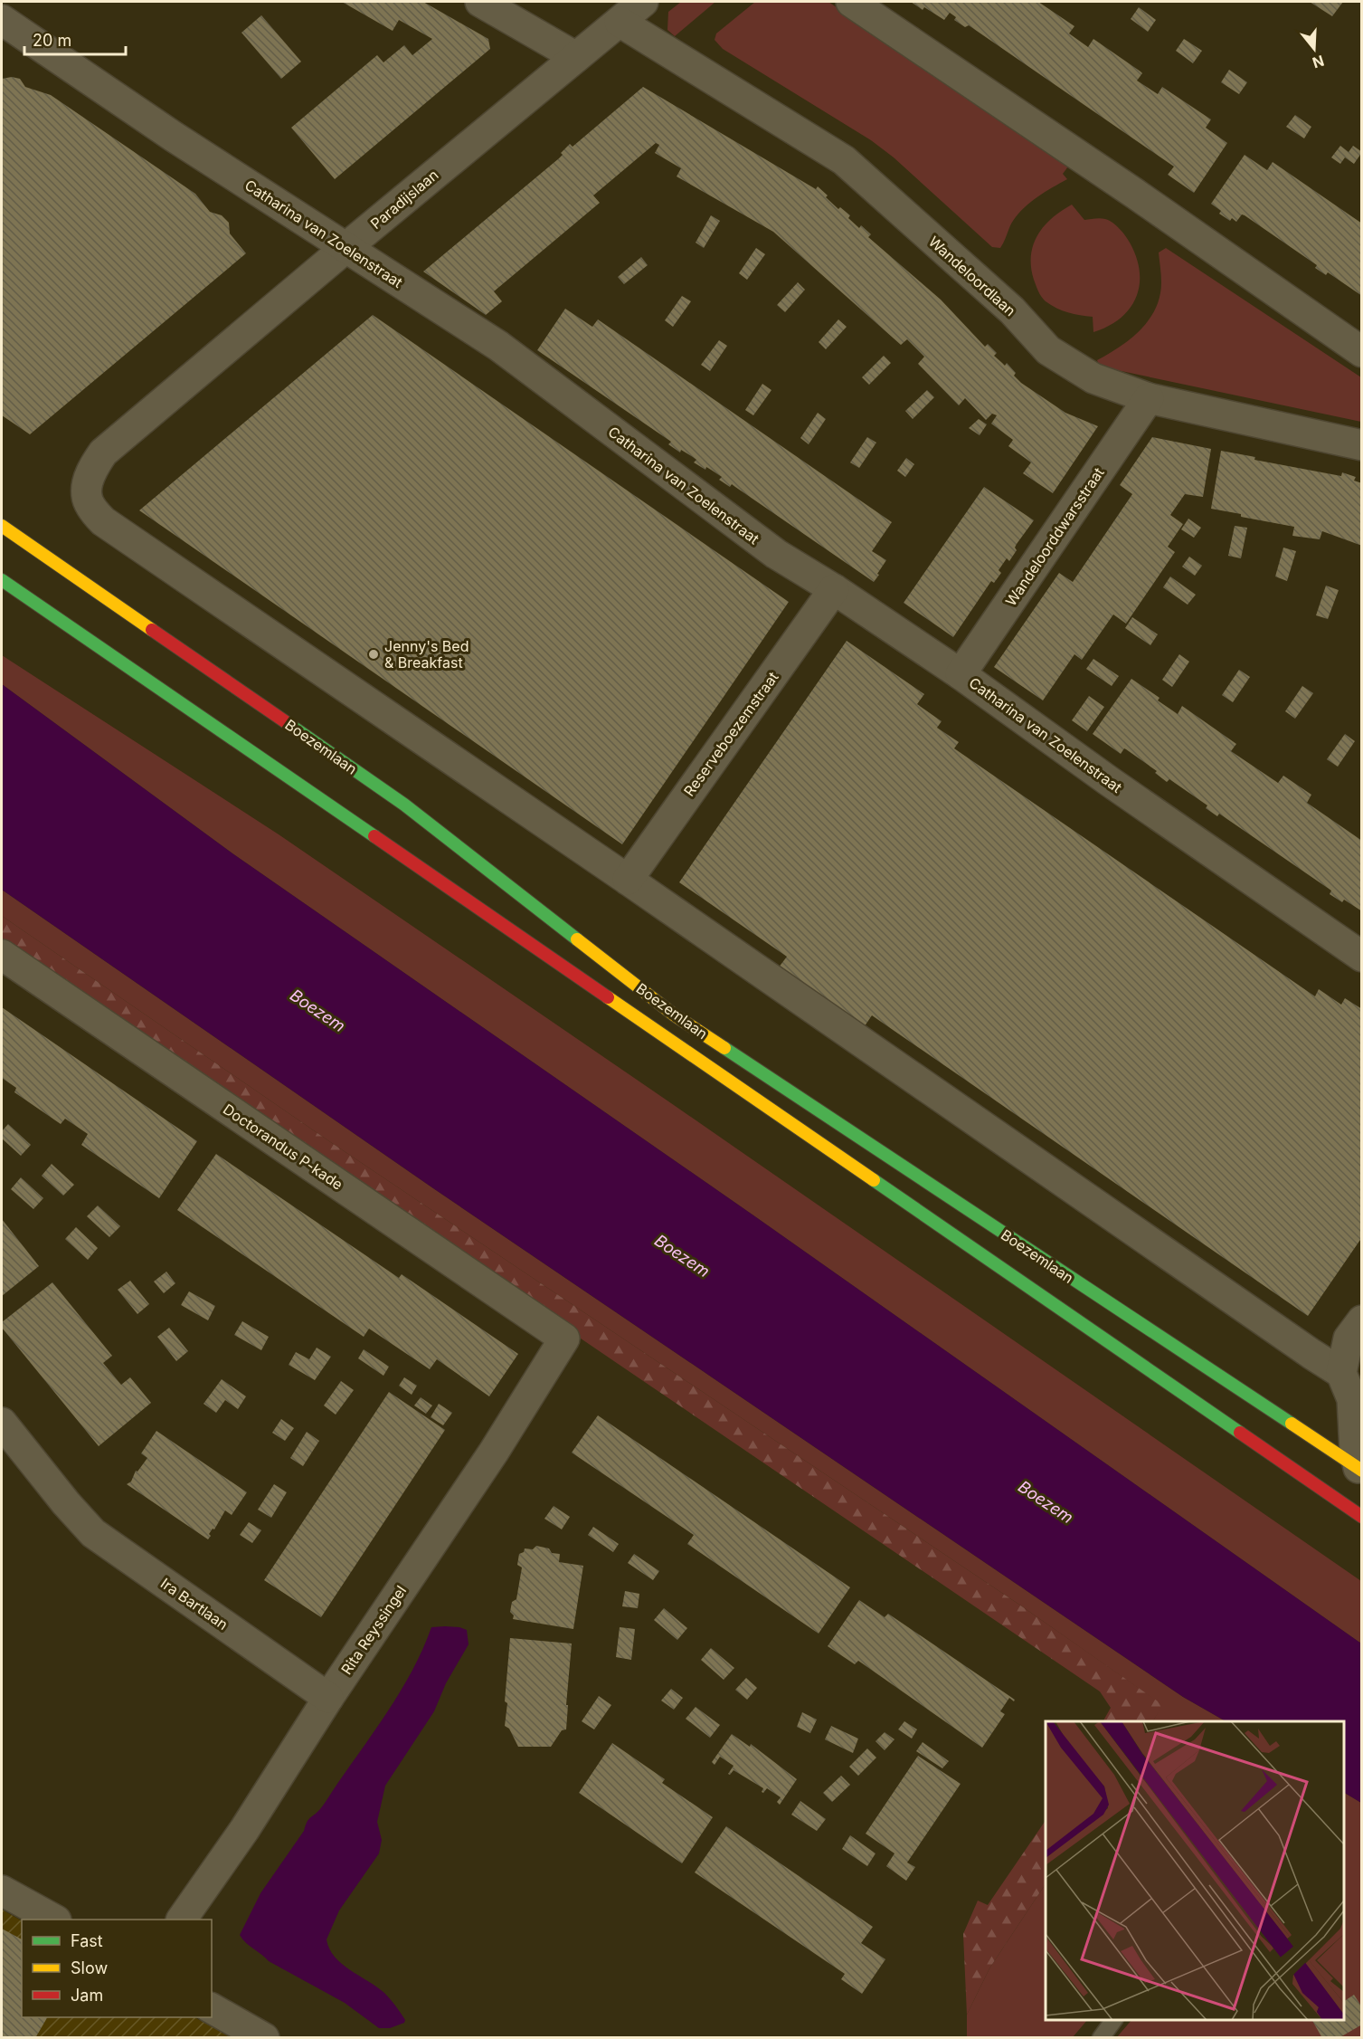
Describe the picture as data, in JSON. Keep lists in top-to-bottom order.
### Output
{
  "streets": {
    "main road": ["Boezemlaan"],
    "street": [
      "Paradijslaan",
      "Catharina van Zoelenstraat",
      "Wandeloordlaan",
      "Wandeloorddwarsstraat",
      "Reserveboezemstraat",
      "Doctorandus P-kade",
      "Ira Bartlaan",
      "Rita Reyssingel"
    ]
  },
  "crossings": [
    ["Paradijslaan", "Catharina van Zoelenstraat"],
    ["Paradijslaan", "Wandeloordlaan"],
    ["Paradijslaan", "Reserveboezemstraat"],
    ["Catharina van Zoelenstraat", "Wandeloorddwarsstraat"],
    ["Catharina van Zoelenstraat", "Reserveboezemstraat"],
    ["Wandeloordlaan", "Wandeloorddwarsstraat"],
    ["Doctorandus P-kade", "Rita Reyssingel"],
    ["Ira Bartlaan", "Rita Reyssingel"]
  ],
  "water": ["Boezem"],
  "places": ["Jenny's Bed & Breakfast"],
  "legend": ["Fast", "Slow", "Jam"],
  "scale_bar": "20 m",
  "north": "bottom"
}
